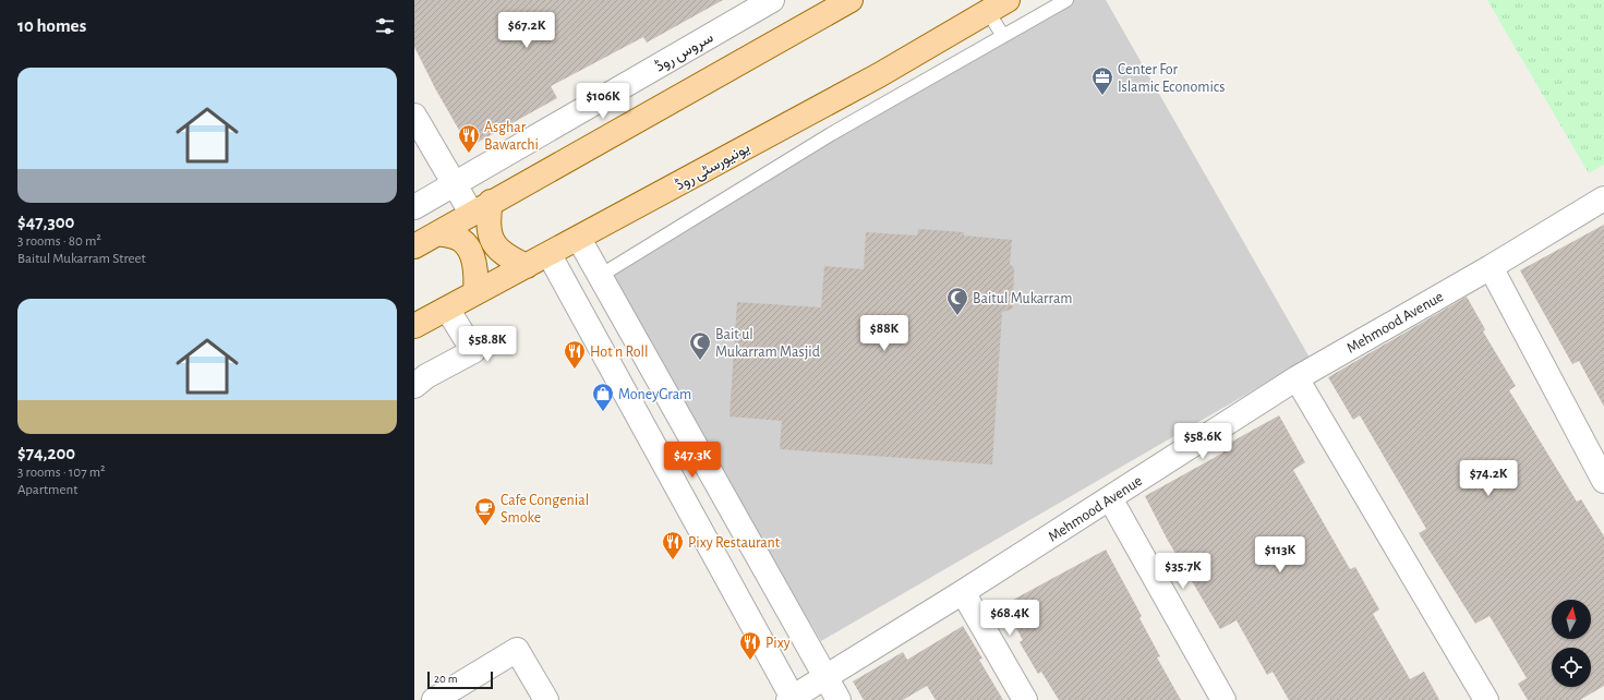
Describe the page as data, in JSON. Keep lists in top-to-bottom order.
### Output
{
  "streets": {
    "main road": ["یونیورسٹی روڈ"],
    "street": ["سروس روڈ", "Mehmood Avenue"]
  },
  "places": {
    "office": ["Center For Islamic Economics"],
    "restaurant": [
      "Asghar Bawarchi",
      "Hot n Roll",
      "Pixy Restaurant",
      "Pixy"
    ],
    "mosque": ["Baitul Mukarram", "Bait ul Mukarram Masjid"],
    "shop": ["MoneyGram"],
    "cafe": ["Cafe Congenial Smoke"]
  },
  "scale_bar": "20 m",
  "north": "top",
  "page": {
    "heading": "10 homes",
    "price": [
      "$67.2K",
      "$106K",
      "$88K",
      "$58.8K",
      "$58.6K",
      "$47.3K",
      "$74.2K",
      "$113K",
      "$35.7K",
      "$68.4K"
    ],
    "list": [
      {
        "name": "$47,300",
        "note": "3 rooms · 80 m² · Baitul Mukarram Street"
      },
      {
        "name": "$74,200",
        "note": "3 rooms · 107 m² · Apartment"
      }
    ],
    "scale": "20 m"
  }
}
